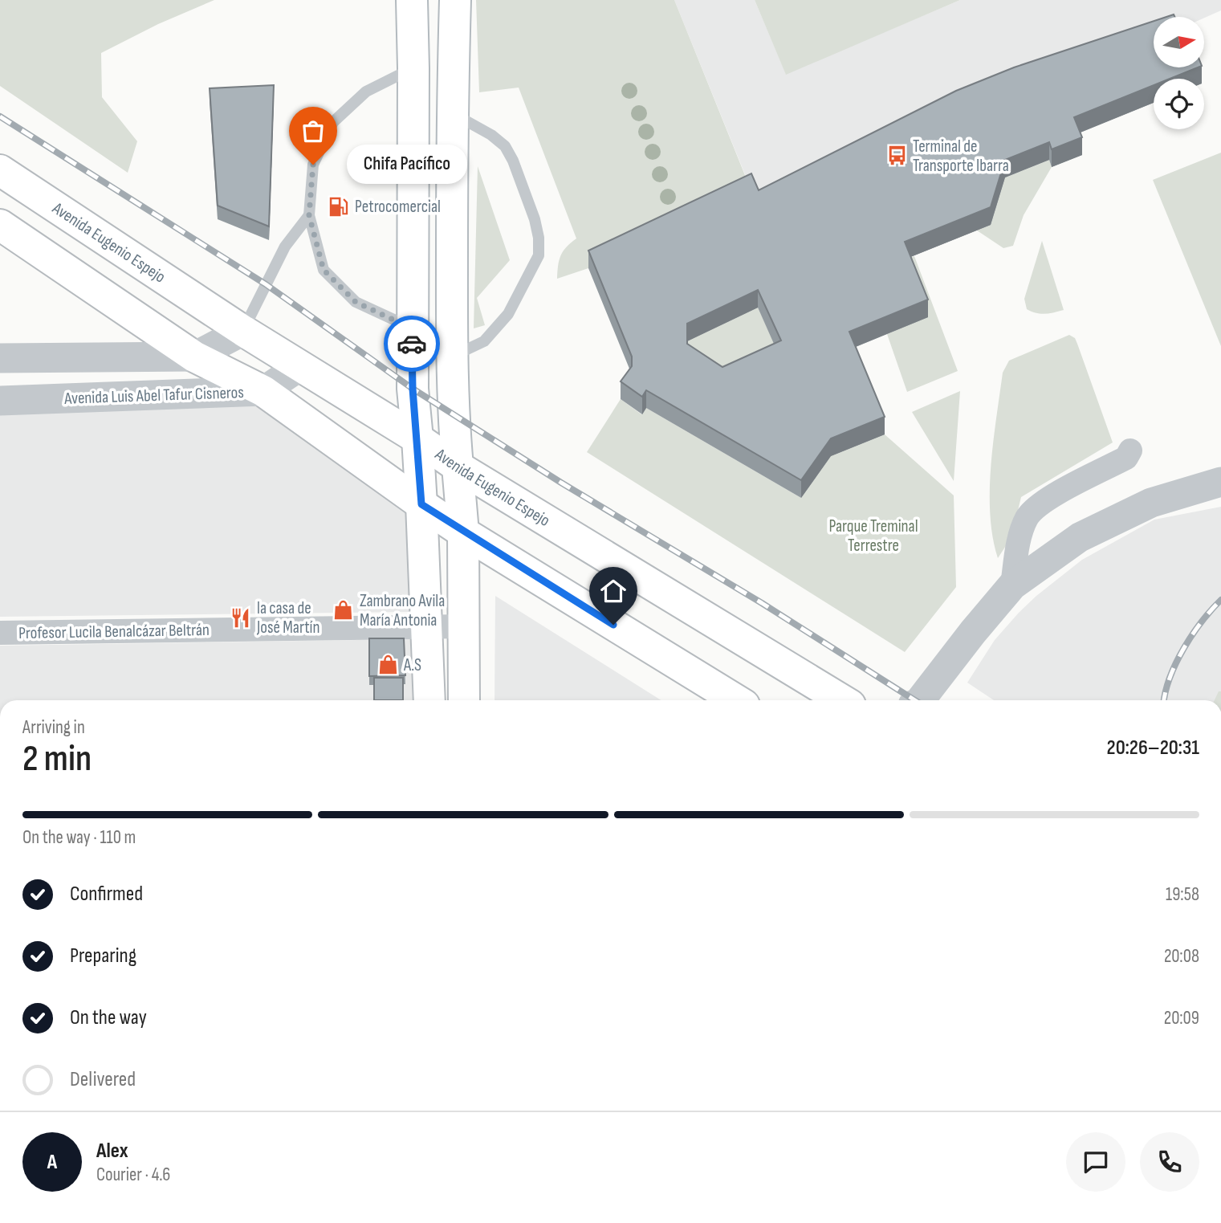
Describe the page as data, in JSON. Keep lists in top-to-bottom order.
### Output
{
  "streets": {
    "main road": ["Avenida Eugenio Espejo"],
    "street": ["Avenida Luis Abel Tafur Cisneros", "Profesor Lucila Benalcázar Beltrán"]
  },
  "crossings": [
    ["Avenida Eugenio Espejo", "Avenida Luis Abel Tafur Cisneros"]
  ],
  "parks": ["Parque Treminal Terrestre"],
  "places": {
    "bus stop": ["Terminal de Transporte Ibarra"],
    "other": ["Chifa Pacífico"],
    "fuel station": ["Petrocomercial"],
    "shop": ["Zambrano Avila María Antonia", "A.S"],
    "restaurant": ["la casa de José Martín"]
  },
  "north": "right",
  "page": {
    "bubble": "Chifa Pacífico",
    "heading": ["2 min", "Arriving in", "20:26–20:31"],
    "panel": ["Alex", "Courier · 4.6"],
    "bar": "On the way · 110 m",
    "list": [
      ["Confirmed", "19:58"],
      ["Preparing", "20:08"],
      ["On the way", "20:09"],
      "Delivered"
    ],
    "round": "A"
  }
}
